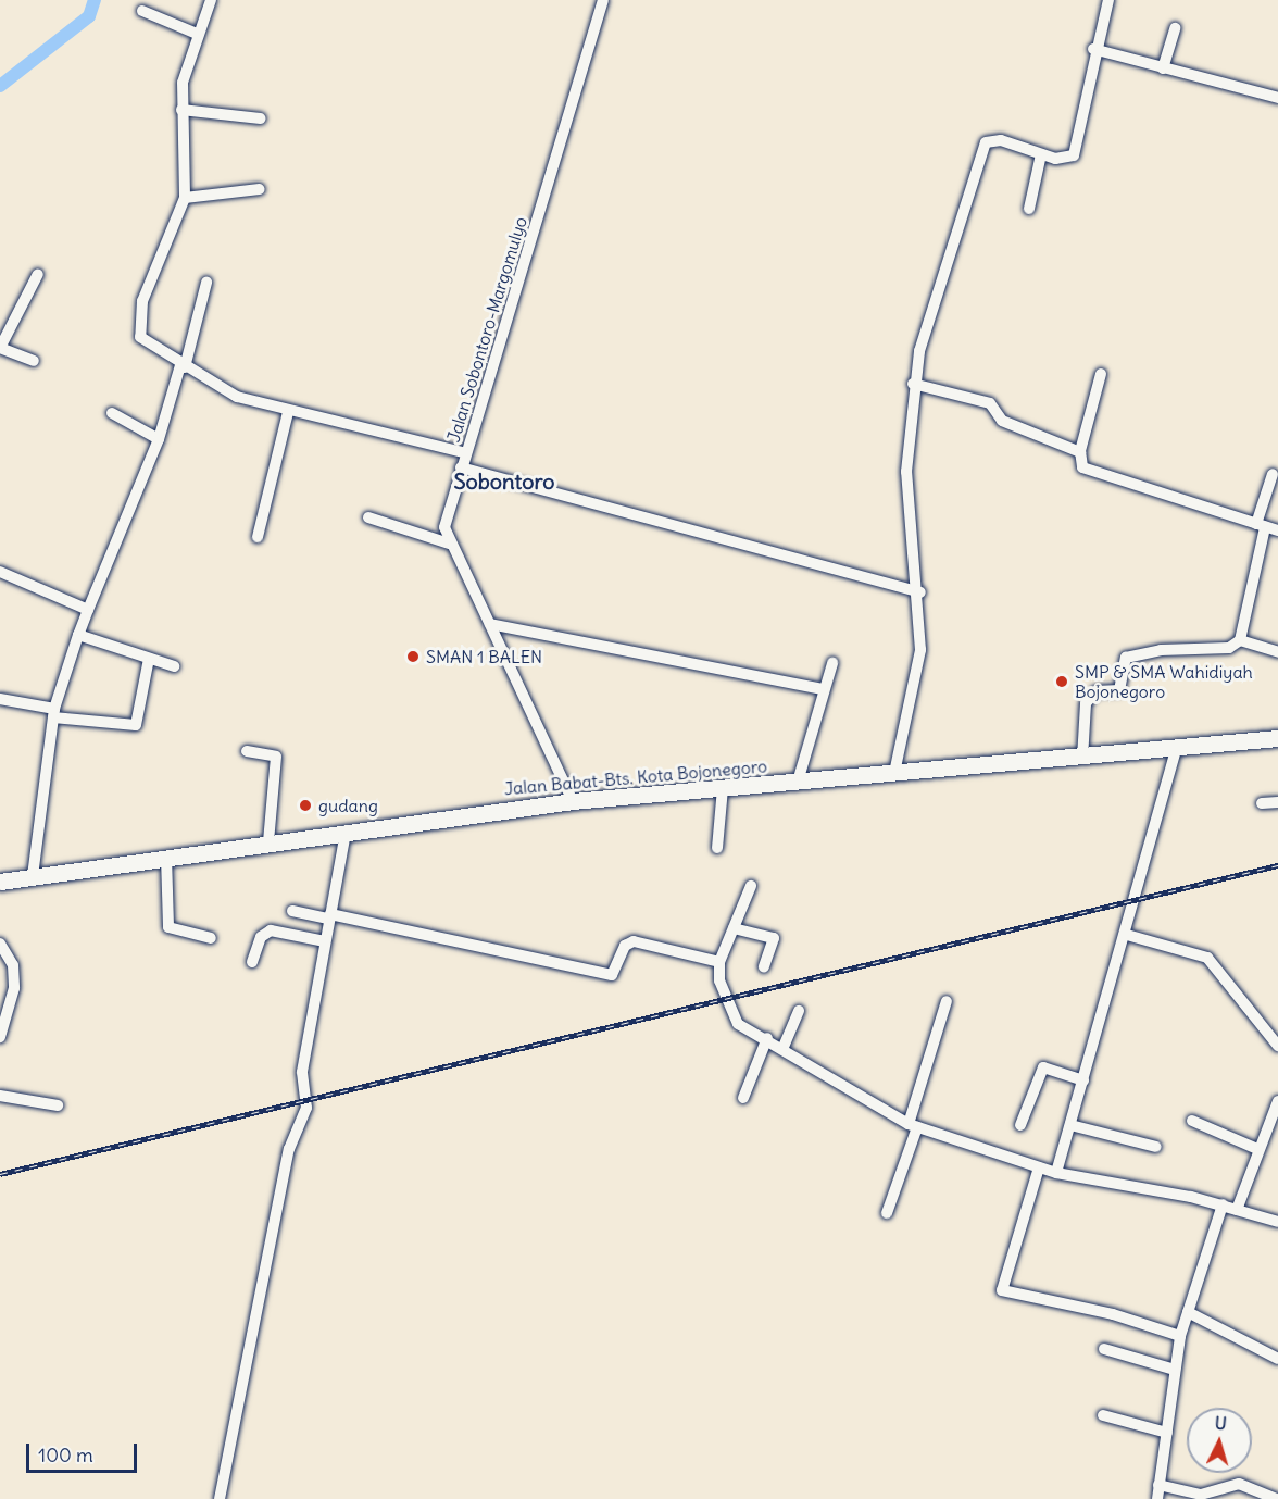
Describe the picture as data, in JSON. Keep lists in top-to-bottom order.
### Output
{
  "streets": {
    "highway": ["Jalan Babat-Bts. Kota Bojonegoro"],
    "street": ["Jalan Sobontoro-Margomulyo"]
  },
  "crossings": [
    ["Jalan Sobontoro-Margomulyo", "Jalan Babat-Bts. Kota Bojonegoro"]
  ],
  "districts": ["Sobontoro"],
  "places": ["SMAN 1 BALEN", "SMP & SMA Wahidiyah Bojonegoro", "gudang"],
  "scale_bar": "100 m",
  "north": "top"
}
